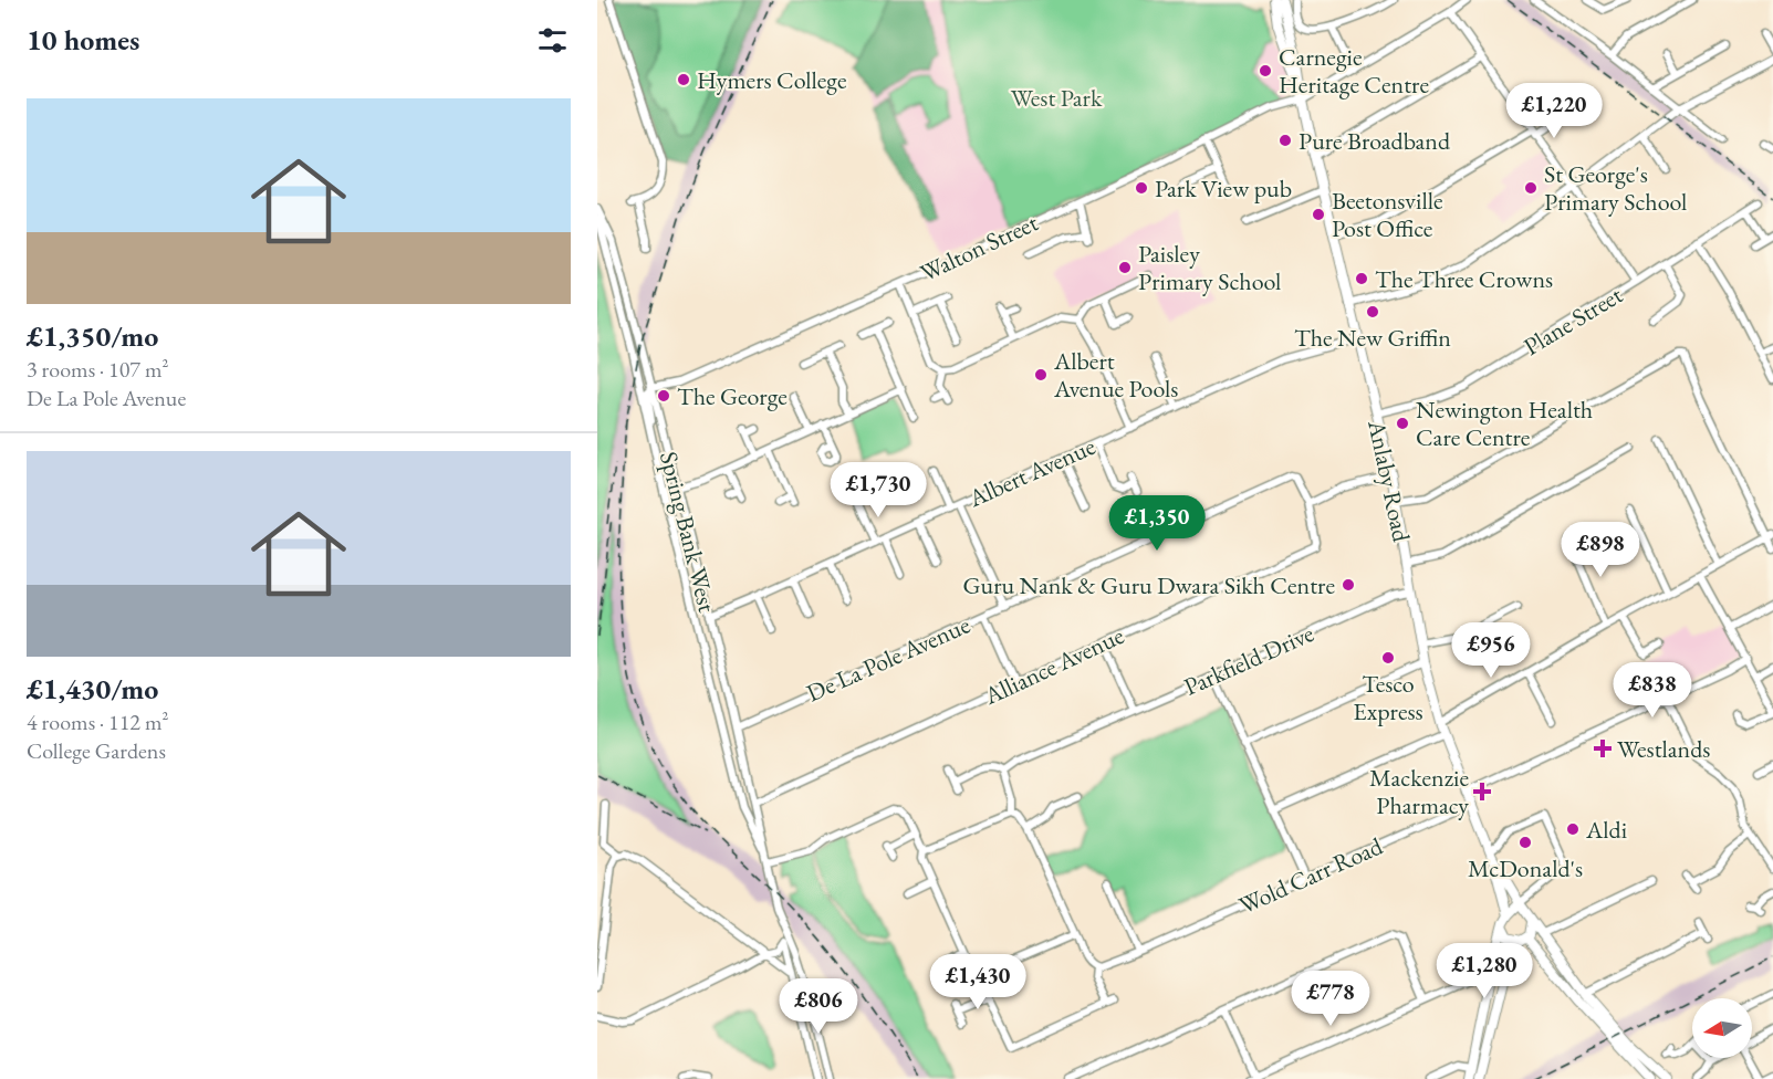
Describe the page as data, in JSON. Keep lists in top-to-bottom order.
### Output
{
  "streets": {
    "main road": ["Anlaby Road"],
    "street": [
      "Walton Street",
      "Plane Street",
      "Albert Avenue",
      "Spring Bank West",
      "De La Pole Avenue",
      "Parkfield Drive",
      "Alliance Avenue",
      "Wold Carr Road"
    ]
  },
  "crossings": [
    ["Walton Street", "Anlaby Road"],
    ["Walton Street", "Spring Bank West"],
    ["Plane Street", "Anlaby Road"],
    ["Albert Avenue", "Anlaby Road"],
    ["Albert Avenue", "Spring Bank West"],
    ["Anlaby Road", "Parkfield Drive"],
    ["Anlaby Road", "Wold Carr Road"],
    ["Spring Bank West", "De La Pole Avenue"],
    ["Spring Bank West", "Alliance Avenue"],
    ["De La Pole Avenue", "Alliance Avenue"]
  ],
  "parks": ["West Park"],
  "places": {
    "other": [
      "Carnegie Heritage Centre",
      "Hymers College",
      "Pure Broadband",
      "Park View pub",
      "St George's Primary School",
      "Beetonsville Post Office",
      "Paisley Primary School",
      "The Three Crowns",
      "The New Griffin",
      "Albert Avenue Pools",
      "The George",
      "Newington Health Care Centre",
      "Guru Nank & Guru Dwara Sikh Centre",
      "Tesco Express",
      "Aldi",
      "McDonald's"
    ],
    "health": ["Westlands", "Mackenzie Pharmacy"]
  },
  "north": "left",
  "page": {
    "heading": "10 homes",
    "list": [
      {
        "name": "£1,350/mo",
        "note": "3 rooms · 107 m² · De La Pole Avenue"
      },
      {
        "name": "£1,430/mo",
        "note": "4 rooms · 112 m² · College Gardens"
      }
    ],
    "price": [
      "£1,220",
      "£1,730",
      "£1,350",
      "£898",
      "£956",
      "£838",
      "£1,280",
      "£1,430",
      "£778",
      "£806"
    ]
  }
}
